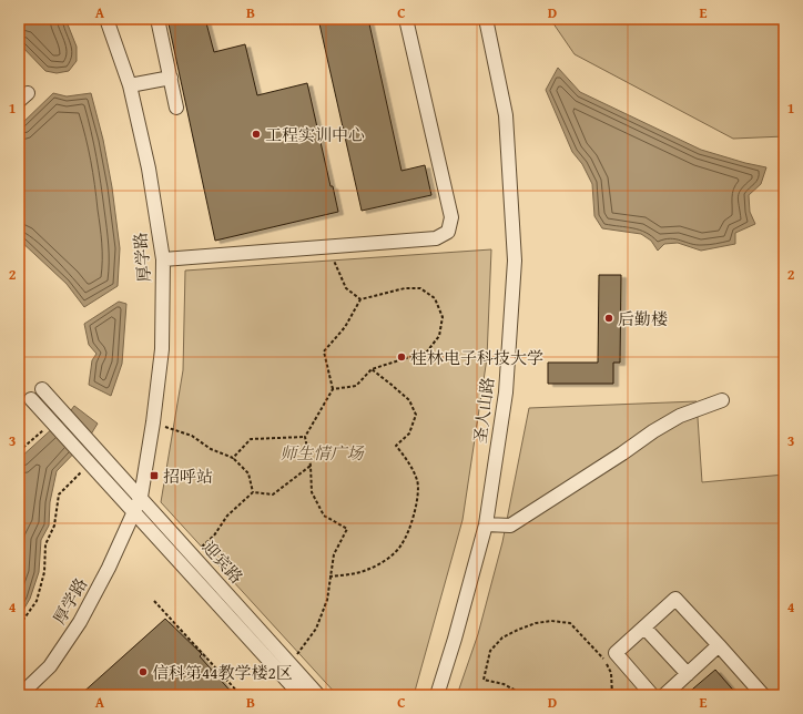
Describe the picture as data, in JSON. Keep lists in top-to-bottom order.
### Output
{
  "streets": {
    "street": ["厚学路", "圣人山路", "迎宾路"]
  },
  "crossings": [
    ["厚学路", "迎宾路"]
  ],
  "parks": ["师生情广场"],
  "places": {
    "other": [
      "工程实训中心",
      "后勤楼",
      "桂林电子科技大学",
      "信科第44教学楼2区"
    ],
    "transit": ["招呼站"]
  },
  "grid": {
    "columns": [
      "A",
      "B",
      "C",
      "D",
      "E"
    ],
    "rows": [
      "1",
      "2",
      "3",
      "4"
    ]
  }
}
